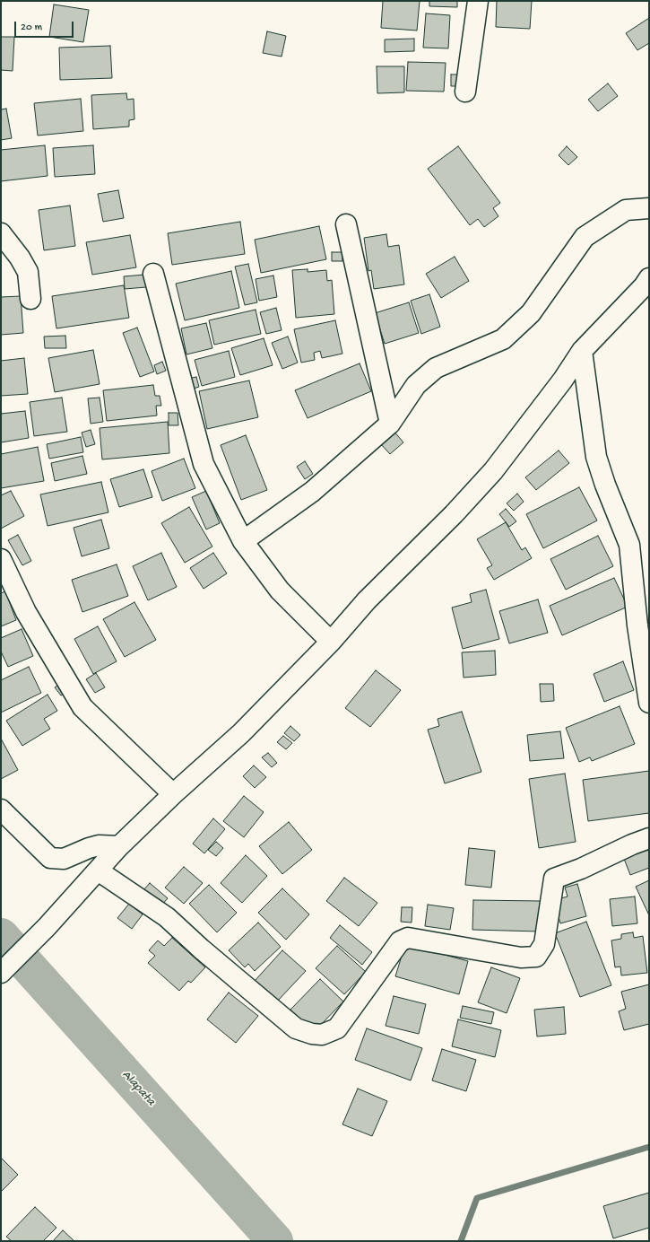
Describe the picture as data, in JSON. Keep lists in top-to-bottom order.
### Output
{
  "water": ["Alapata"],
  "scale_bar": "20 m"
}
